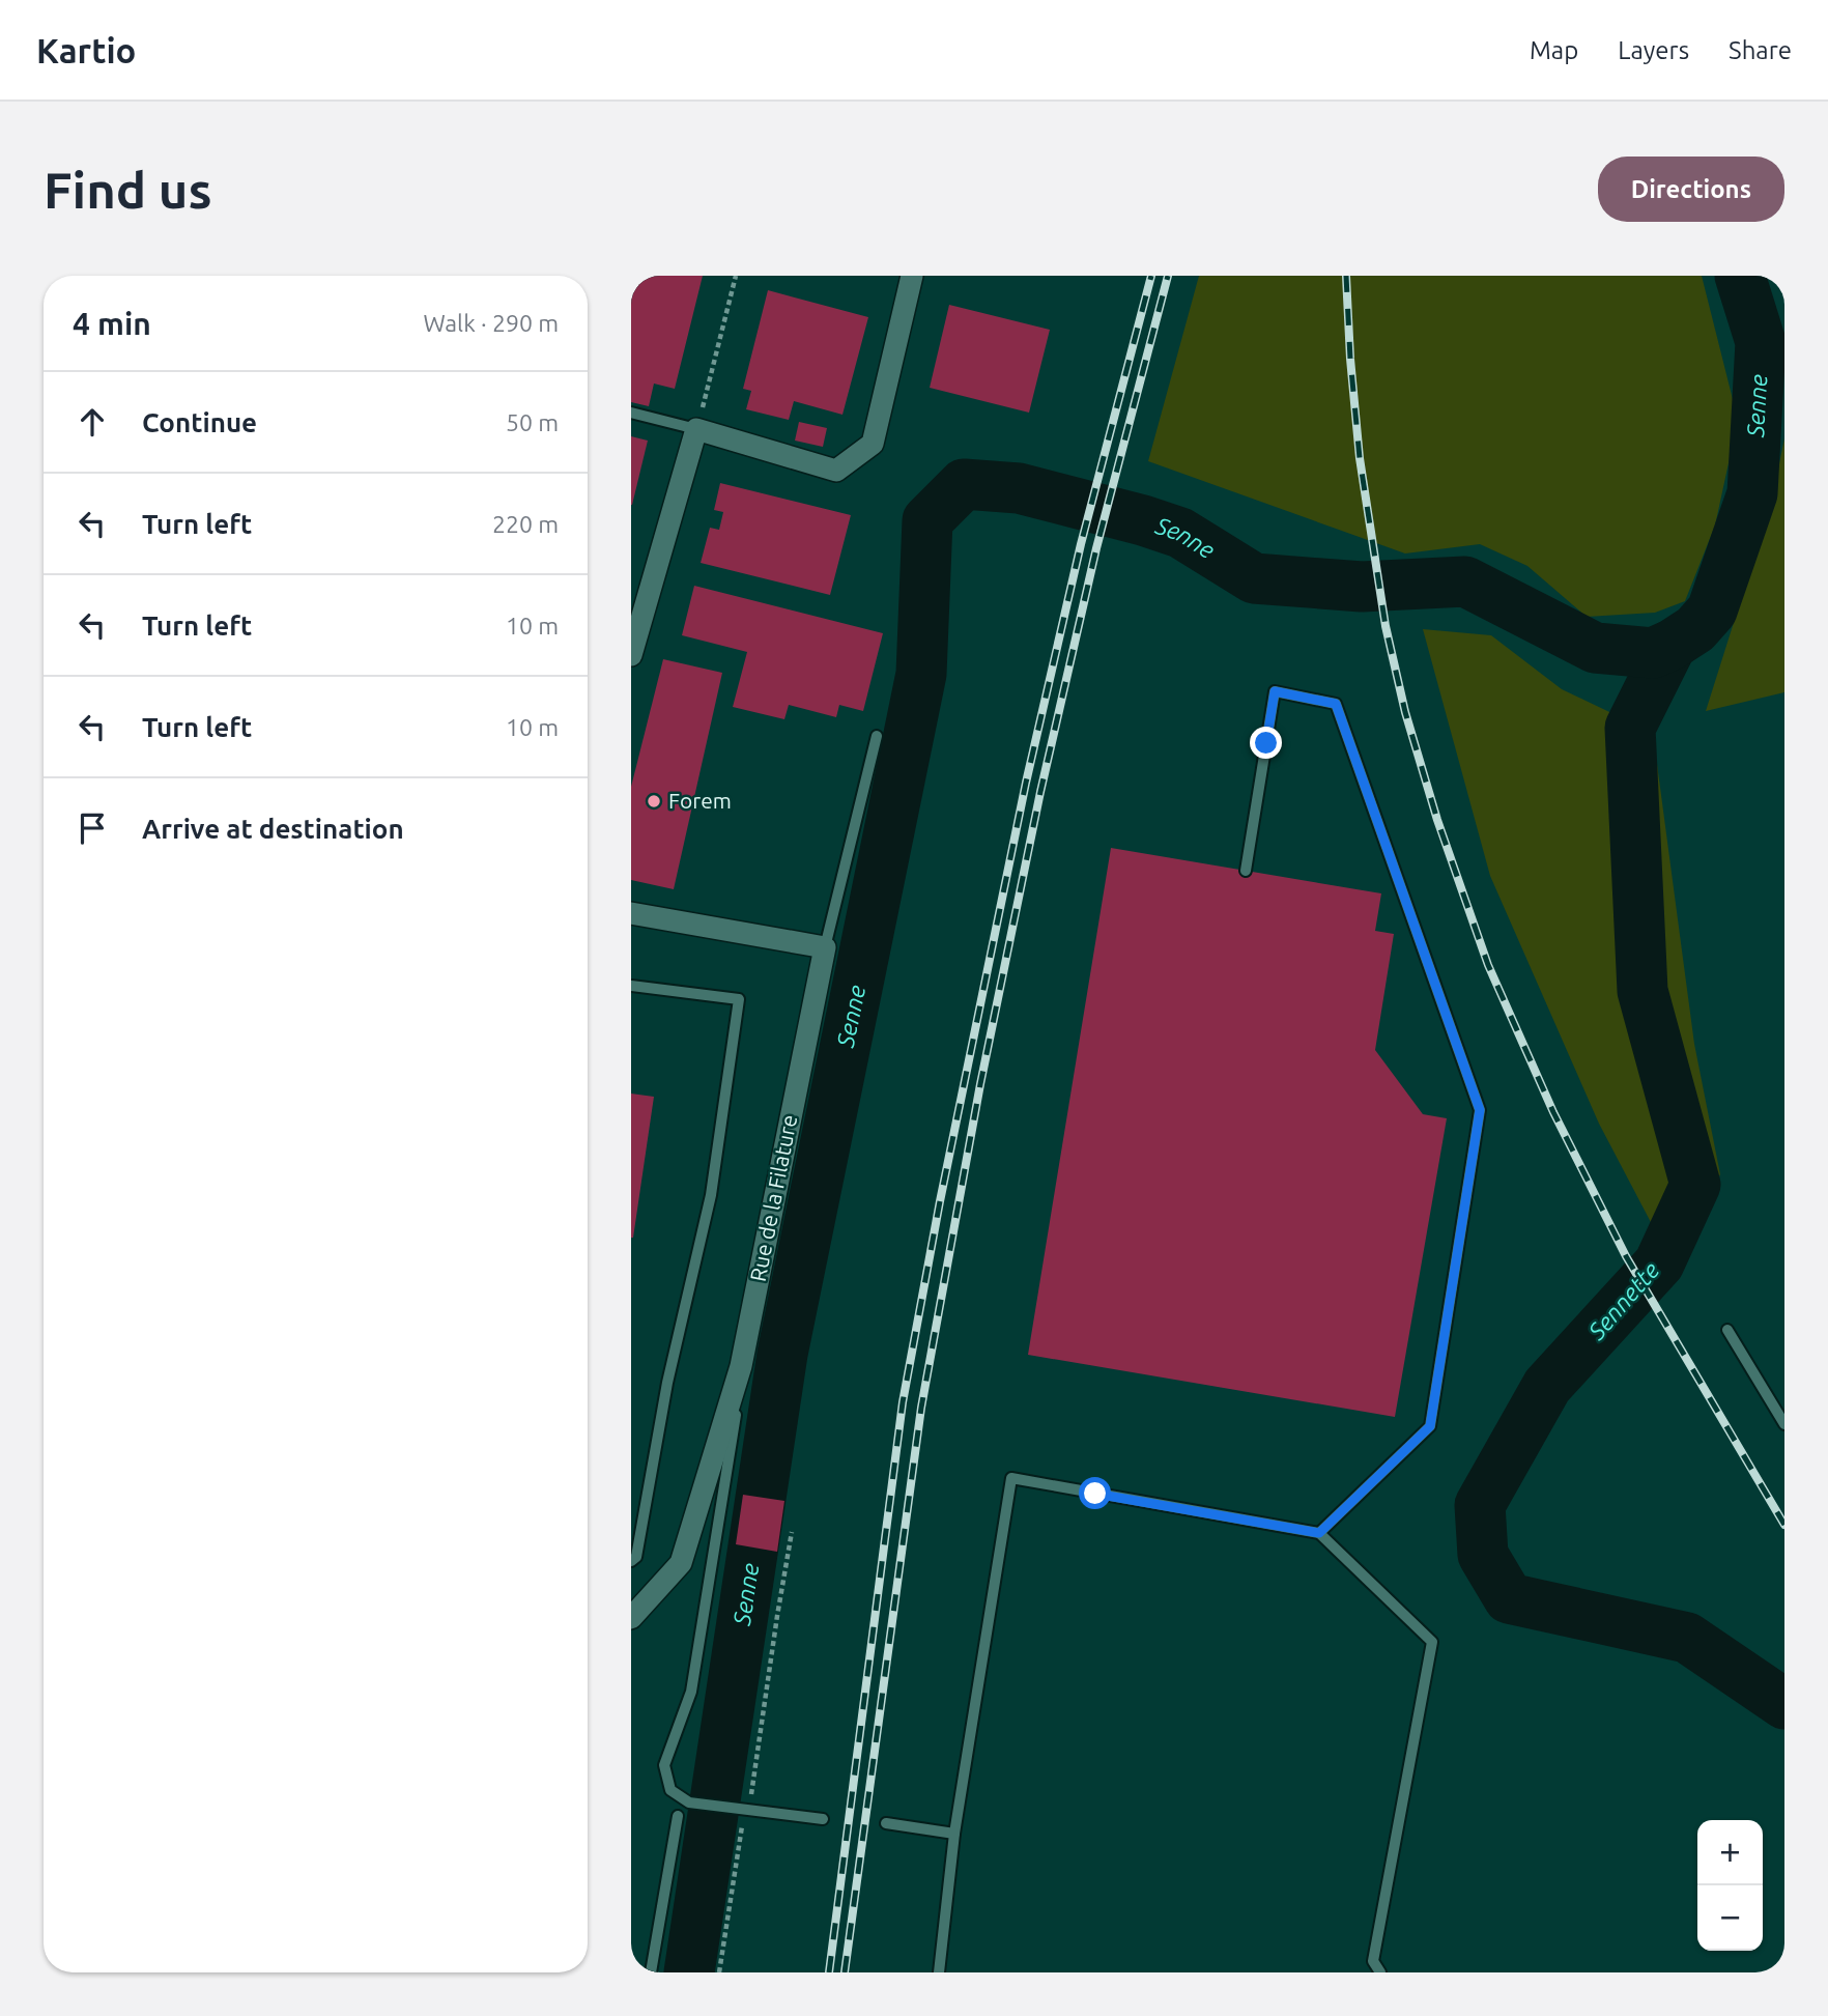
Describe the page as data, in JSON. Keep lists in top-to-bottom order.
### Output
{
  "streets": {
    "street": ["Rue de la Filature"]
  },
  "water": ["Senne", "Sennette"],
  "places": ["Forem"],
  "page": {
    "header": "Kartio",
    "nav": ["Map", "Layers", "Share"],
    "buttons": "Directions",
    "title": "Find us",
    "heading": ["4 min", "Walk · 290 m"],
    "list": [
      ["Continue", "50 m"],
      ["Turn left", "220 m"],
      ["Turn left", "10 m"],
      ["Turn left", "10 m"],
      "Arrive at destination"
    ],
    "map_buttons": ["+", "−"]
  }
}
